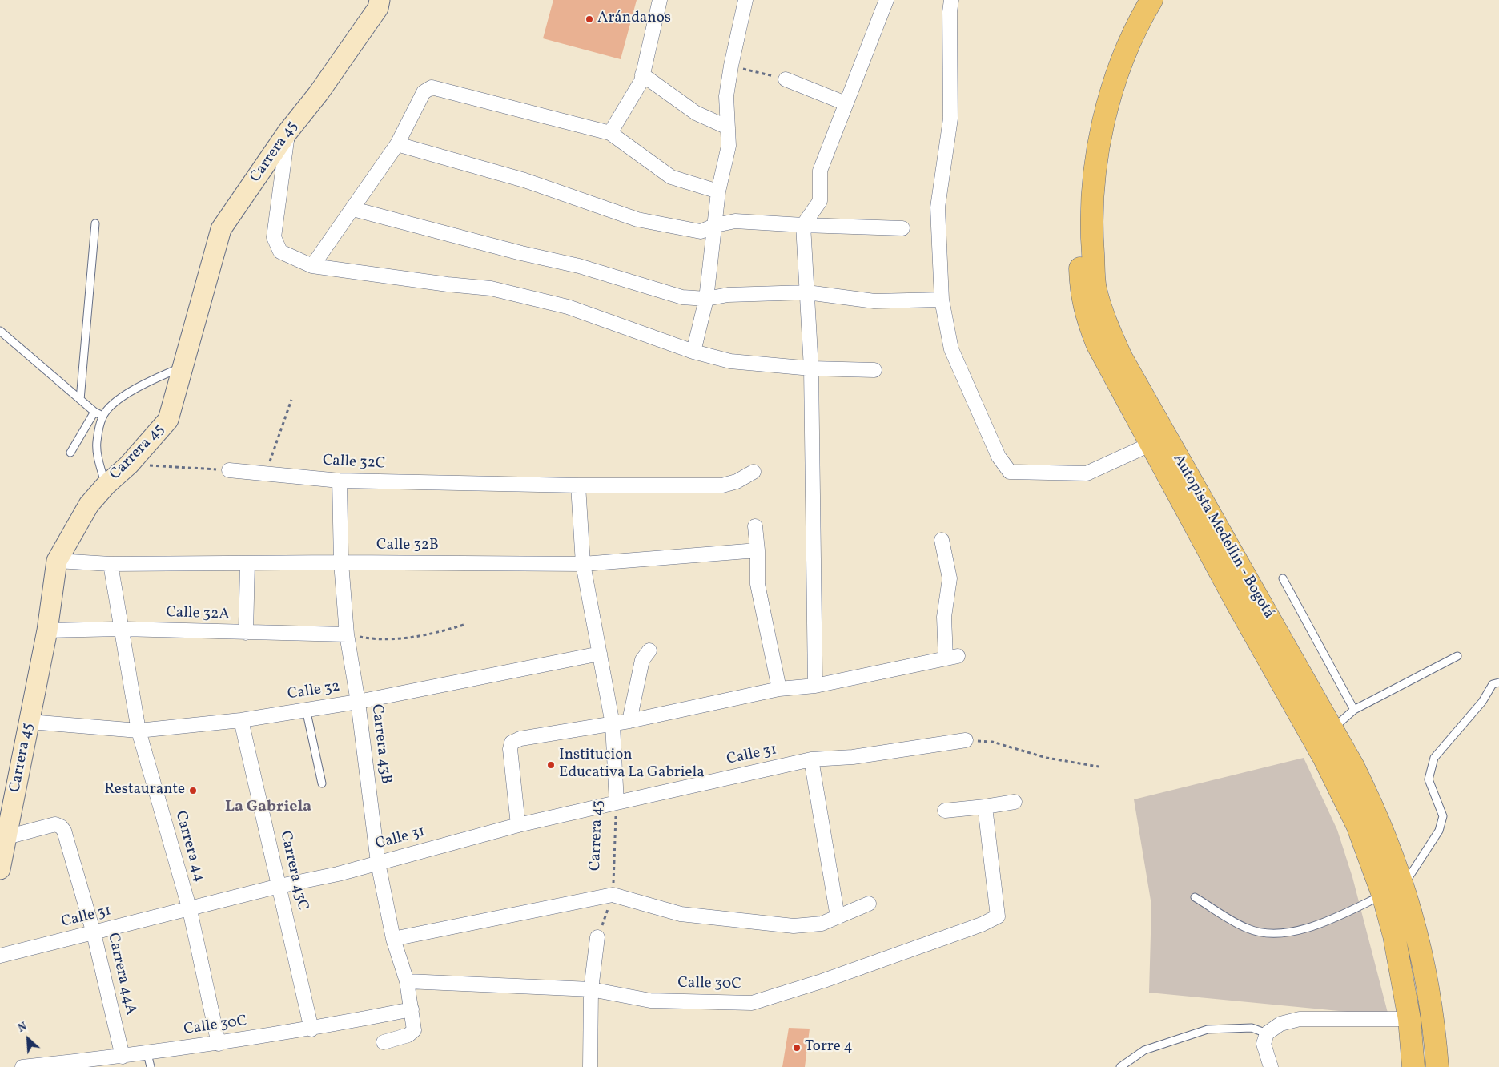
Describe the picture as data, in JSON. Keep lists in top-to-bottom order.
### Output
{
  "streets": {
    "highway": ["Autopista Medellín - Bogotá"],
    "main road": ["Carrera 45"],
    "street": [
      "Calle 32C",
      "Calle 32B",
      "Calle 32A",
      "Calle 32",
      "Carrera 43B",
      "Calle 31",
      "Carrera 43",
      "Carrera 44",
      "Carrera 43C",
      "Carrera 44A",
      "Calle 30C"
    ]
  },
  "crossings": [
    ["Carrera 45", "Calle 32B"],
    ["Carrera 45", "Calle 32A"],
    ["Carrera 45", "Calle 32"],
    ["Carrera 45", "Carrera 44A"],
    ["Calle 32C", "Carrera 43B"],
    ["Calle 32C", "Carrera 43"],
    ["Calle 32B", "Carrera 43B"],
    ["Calle 32B", "Carrera 43"],
    ["Calle 32B", "Carrera 44"],
    ["Calle 32A", "Carrera 43B"],
    ["Calle 32A", "Carrera 44"],
    ["Calle 32", "Carrera 43B"],
    ["Calle 32", "Carrera 43"],
    ["Calle 32", "Carrera 44"],
    ["Calle 32", "Carrera 43C"],
    ["Carrera 43B", "Calle 31"],
    ["Carrera 43B", "Calle 30C"],
    ["Calle 31", "Carrera 43"],
    ["Calle 31", "Carrera 44"],
    ["Calle 31", "Carrera 43C"],
    ["Calle 31", "Carrera 44A"],
    ["Carrera 44", "Calle 30C"],
    ["Carrera 43C", "Calle 30C"],
    ["Carrera 44A", "Calle 30C"]
  ],
  "districts": ["La Gabriela"],
  "places": [
    "Arándanos",
    "Institucion Educativa La Gabriela",
    "Restaurante",
    "Torre 4"
  ],
  "north": "top left"
}
